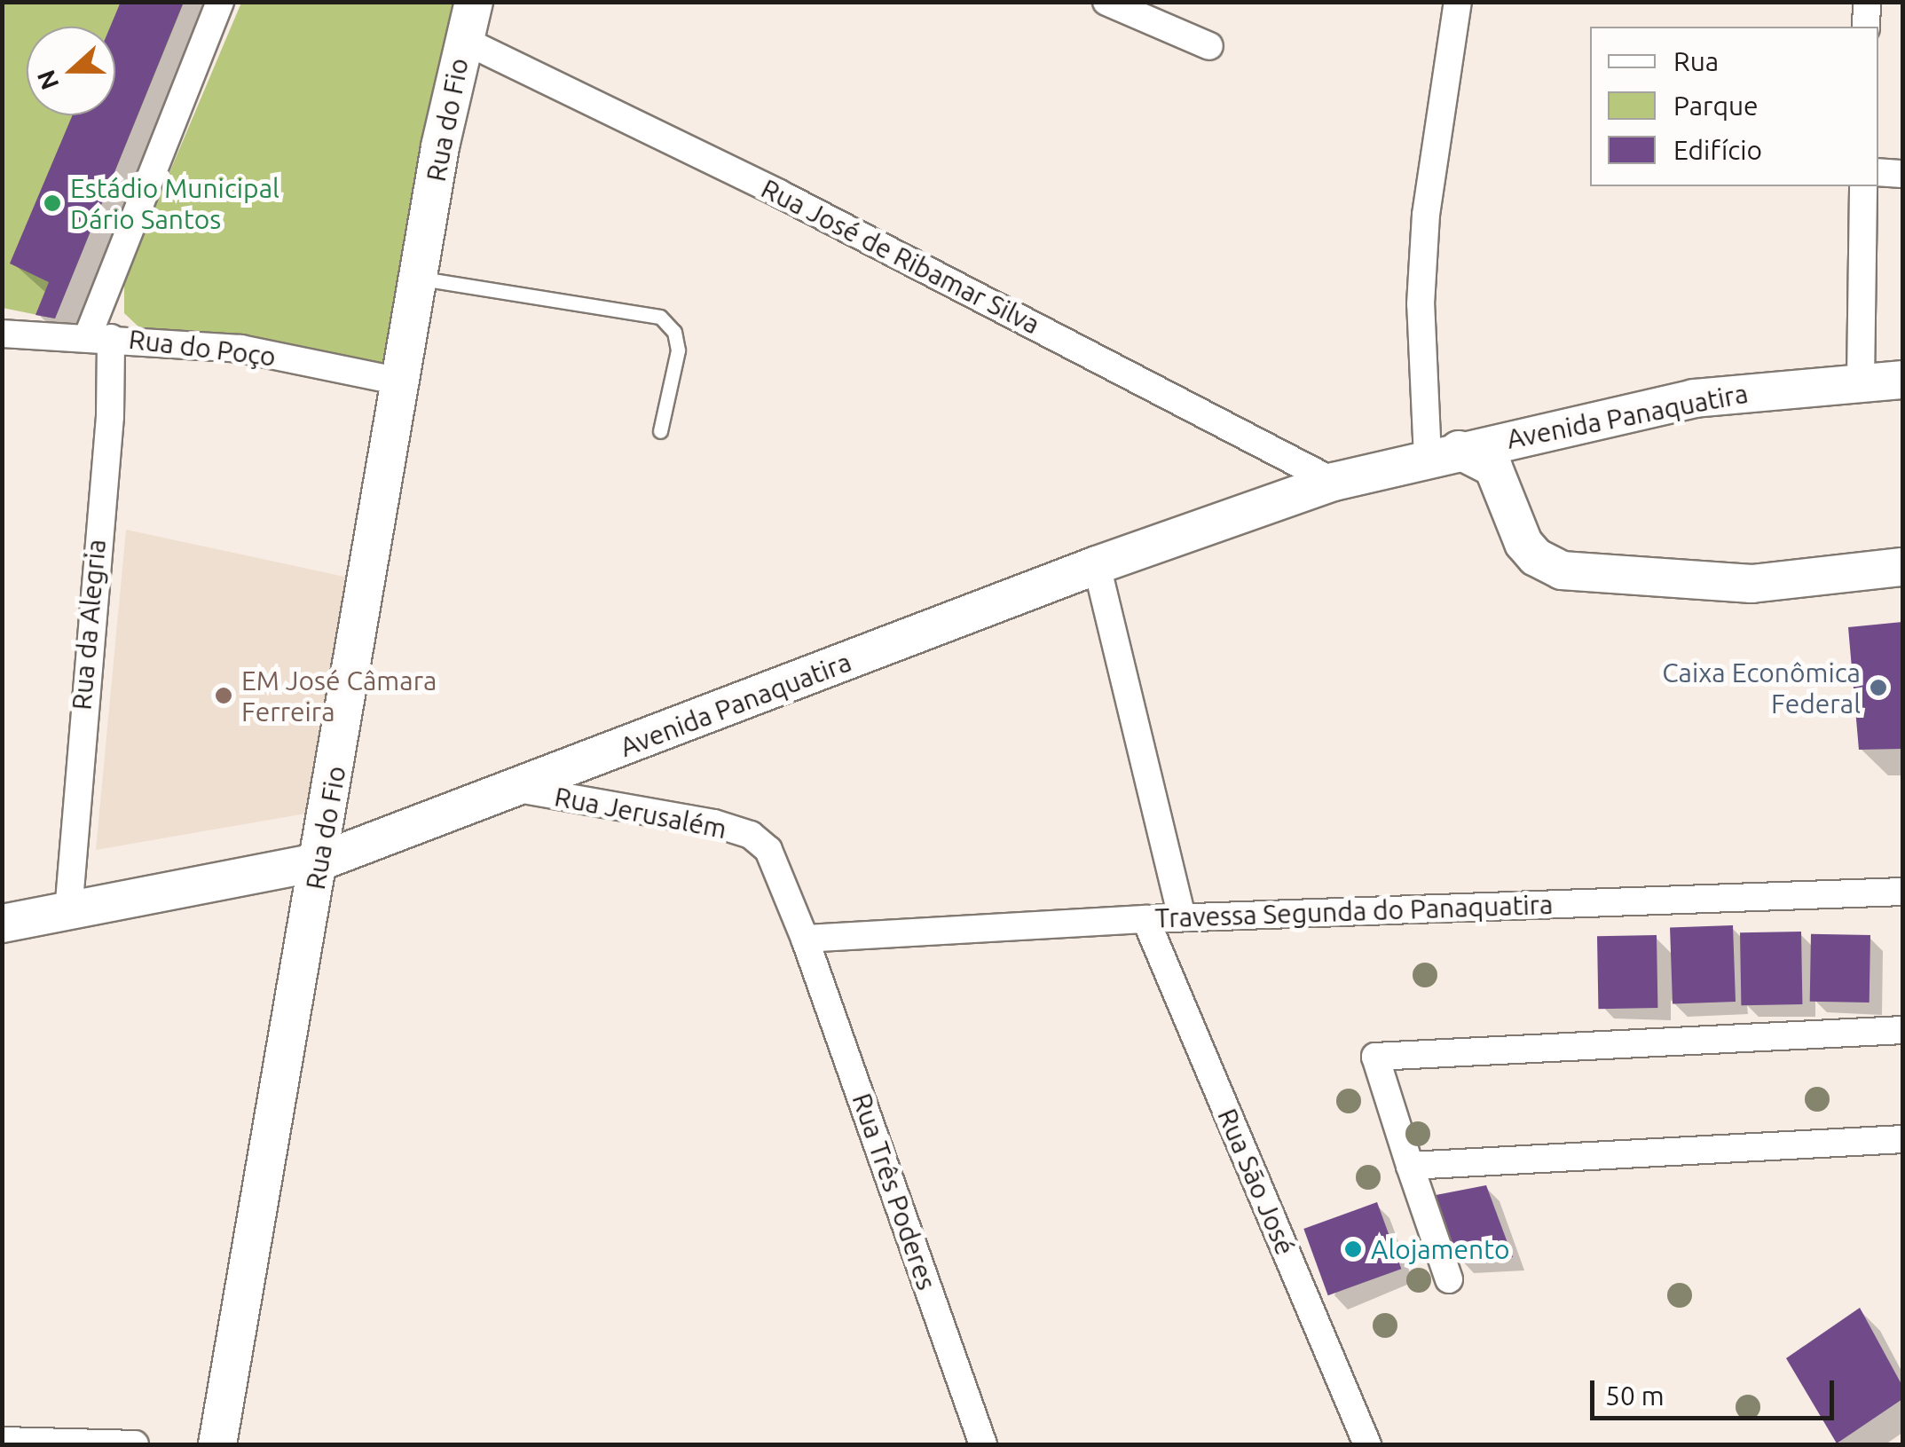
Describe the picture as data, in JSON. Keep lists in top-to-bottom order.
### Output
{
  "streets": {
    "main road": ["Rua do Fio", "Avenida Panaquatira"],
    "street": [
      "Rua José de Ribamar Silva",
      "Rua do Poço",
      "Rua da Alegria",
      "Rua Jerusalém",
      "Travessa Segunda do Panaquatira",
      "Rua São José",
      "Rua Três Poderes"
    ]
  },
  "crossings": [
    ["Rua do Fio", "Rua José de Ribamar Silva"],
    ["Rua do Fio", "Rua do Poço"],
    ["Rua do Fio", "Avenida Panaquatira"],
    ["Rua José de Ribamar Silva", "Avenida Panaquatira"],
    ["Rua do Poço", "Rua da Alegria"],
    ["Avenida Panaquatira", "Rua da Alegria"],
    ["Avenida Panaquatira", "Rua Jerusalém"],
    ["Rua Jerusalém", "Travessa Segunda do Panaquatira"],
    ["Rua Jerusalém", "Rua Três Poderes"],
    ["Travessa Segunda do Panaquatira", "Rua São José"],
    ["Travessa Segunda do Panaquatira", "Rua Três Poderes"]
  ],
  "places": [
    "Estádio Municipal Dário Santos",
    "Caixa Econômica Federal",
    "EM José Câmara Ferreira",
    "Alojamento"
  ],
  "legend": ["Rua", "Parque", "Edifício"],
  "scale_bar": "50 m",
  "north": "left"
}
